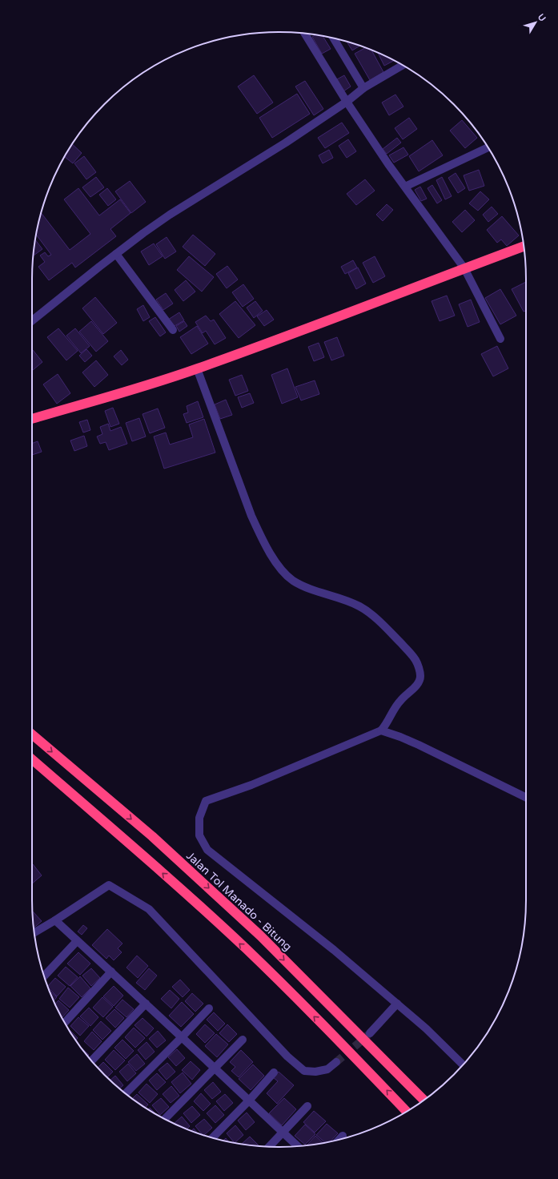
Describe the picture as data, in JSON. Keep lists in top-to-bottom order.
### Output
{
  "streets": {
    "highway": ["Jalan Tol Manado - Bitung"]
  },
  "north": "top right"
}
